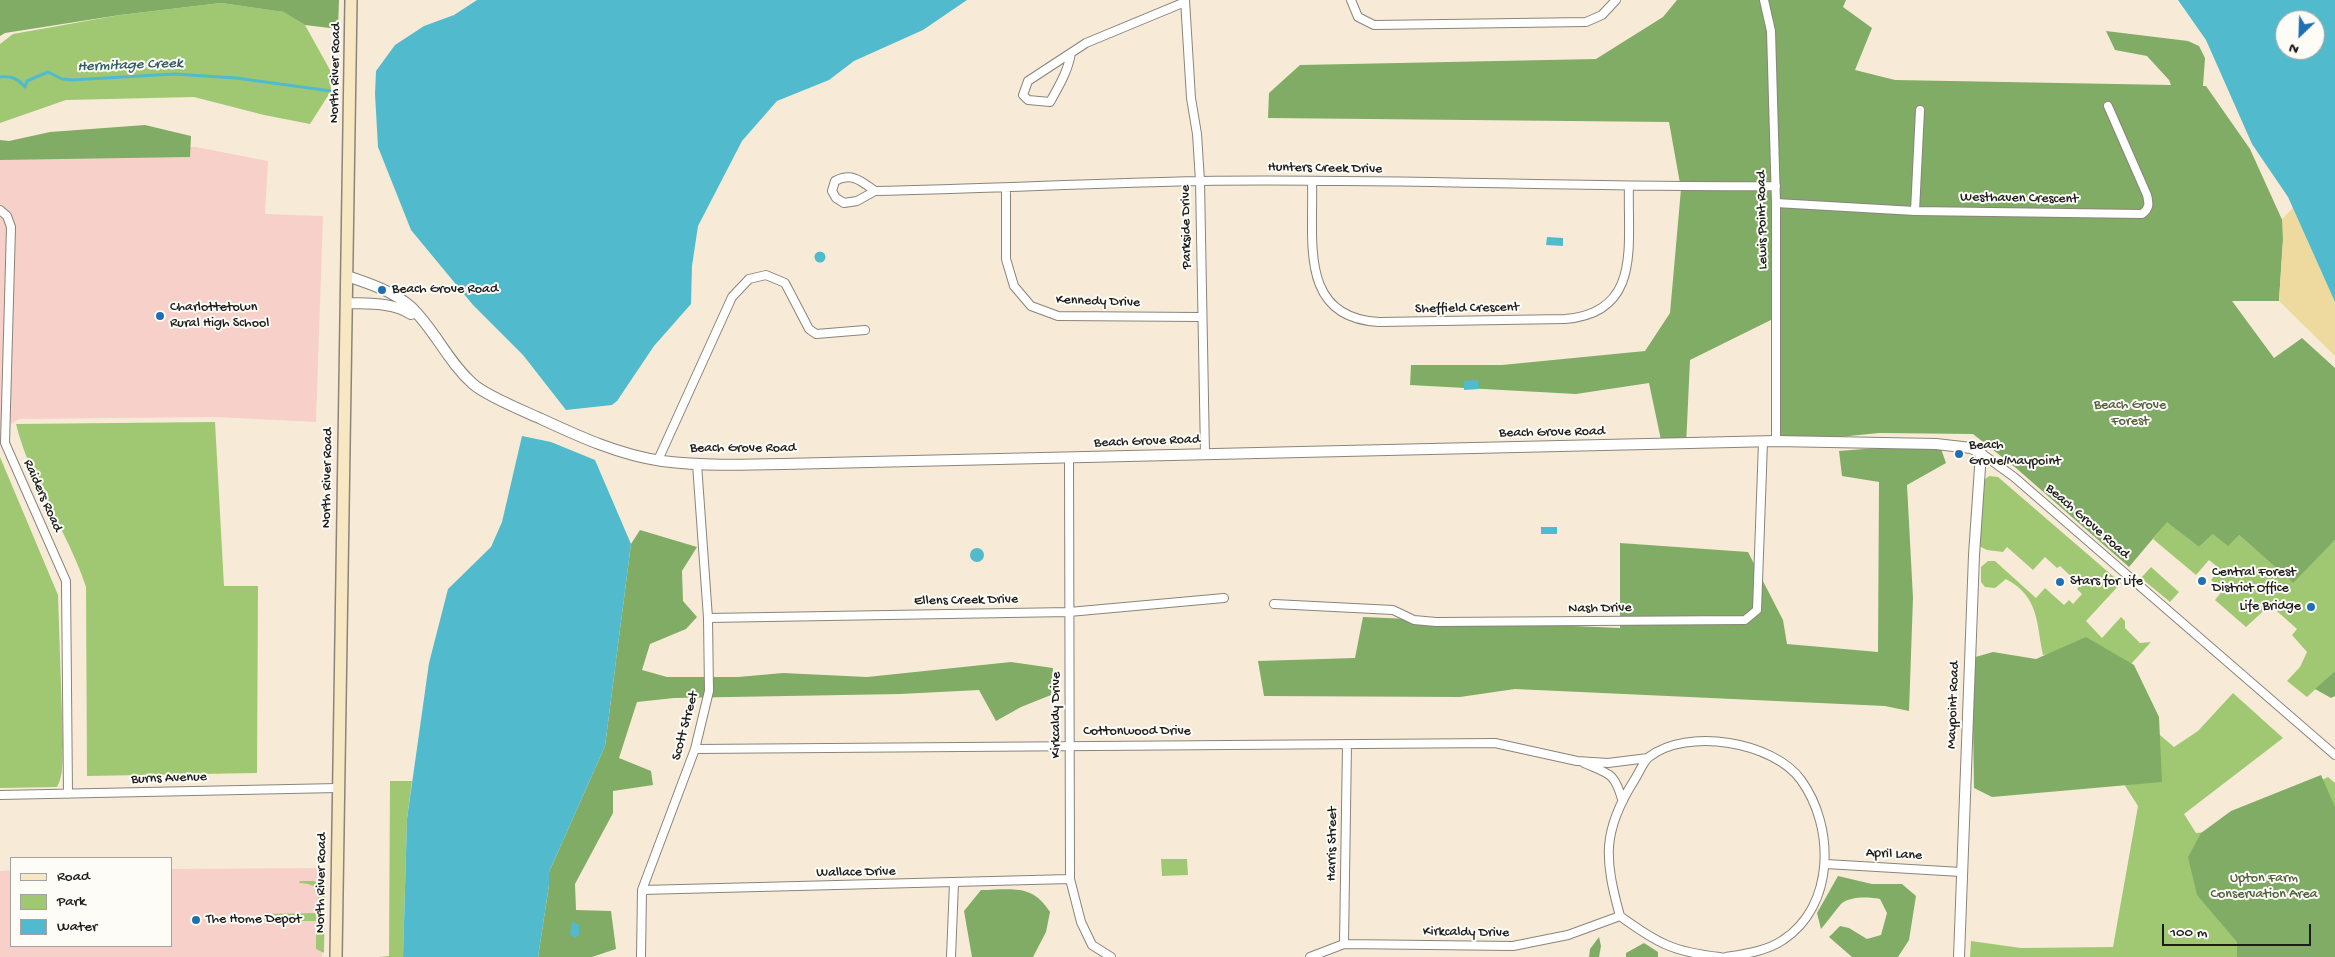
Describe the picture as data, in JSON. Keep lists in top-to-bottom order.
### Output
{
  "streets": {
    "main road": ["North River Road"],
    "street": [
      "Hunters Creek Drive",
      "Westhaven Crescent",
      "Lewis Point Road",
      "Parkside Drive",
      "Kennedy Drive",
      "Sheffield Crescent",
      "Beach Grove Road",
      "Raiders Road",
      "Ellens Creek Drive",
      "Nash Drive",
      "Maypoint Road",
      "Kirkcaldy Drive",
      "Scott Street",
      "Cottonwood Drive",
      "Burns Avenue",
      "Harris Street",
      "April Lane",
      "Wallace Drive"
    ]
  },
  "crossings": [
    ["North River Road", "Burns Avenue"],
    ["Hunters Creek Drive", "Lewis Point Road"],
    ["Hunters Creek Drive", "Parkside Drive"],
    ["Hunters Creek Drive", "Kennedy Drive"],
    ["Hunters Creek Drive", "Sheffield Crescent"],
    ["Westhaven Crescent", "Lewis Point Road"],
    ["Lewis Point Road", "Beach Grove Road"],
    ["Parkside Drive", "Kennedy Drive"],
    ["Parkside Drive", "Beach Grove Road"],
    ["Beach Grove Road", "Nash Drive"],
    ["Beach Grove Road", "Maypoint Road"],
    ["Beach Grove Road", "Kirkcaldy Drive"],
    ["Beach Grove Road", "Scott Street"],
    ["Raiders Road", "Burns Avenue"],
    ["Ellens Creek Drive", "Kirkcaldy Drive"],
    ["Ellens Creek Drive", "Scott Street"],
    ["Maypoint Road", "April Lane"],
    ["Kirkcaldy Drive", "Cottonwood Drive"],
    ["Kirkcaldy Drive", "Harris Street"],
    ["Kirkcaldy Drive", "Wallace Drive"],
    ["Scott Street", "Cottonwood Drive"],
    ["Scott Street", "Wallace Drive"],
    ["Cottonwood Drive", "Harris Street"],
    ["Cottonwood Drive", "April Lane"]
  ],
  "water": ["Hermitage Creek"],
  "parks": ["Beach Grove Forest", "Upton Farm Conservation Area"],
  "places": [
    "Beach Grove Road",
    "Charlottetown Rural High School",
    "Beach Grove/Maypoint",
    "Central Forest District Office",
    "Stars for Life",
    "Life Bridge",
    "The Home Depot"
  ],
  "legend": ["Road", "Park", "Water"],
  "scale_bar": "100 m",
  "north": "bottom left"
}
